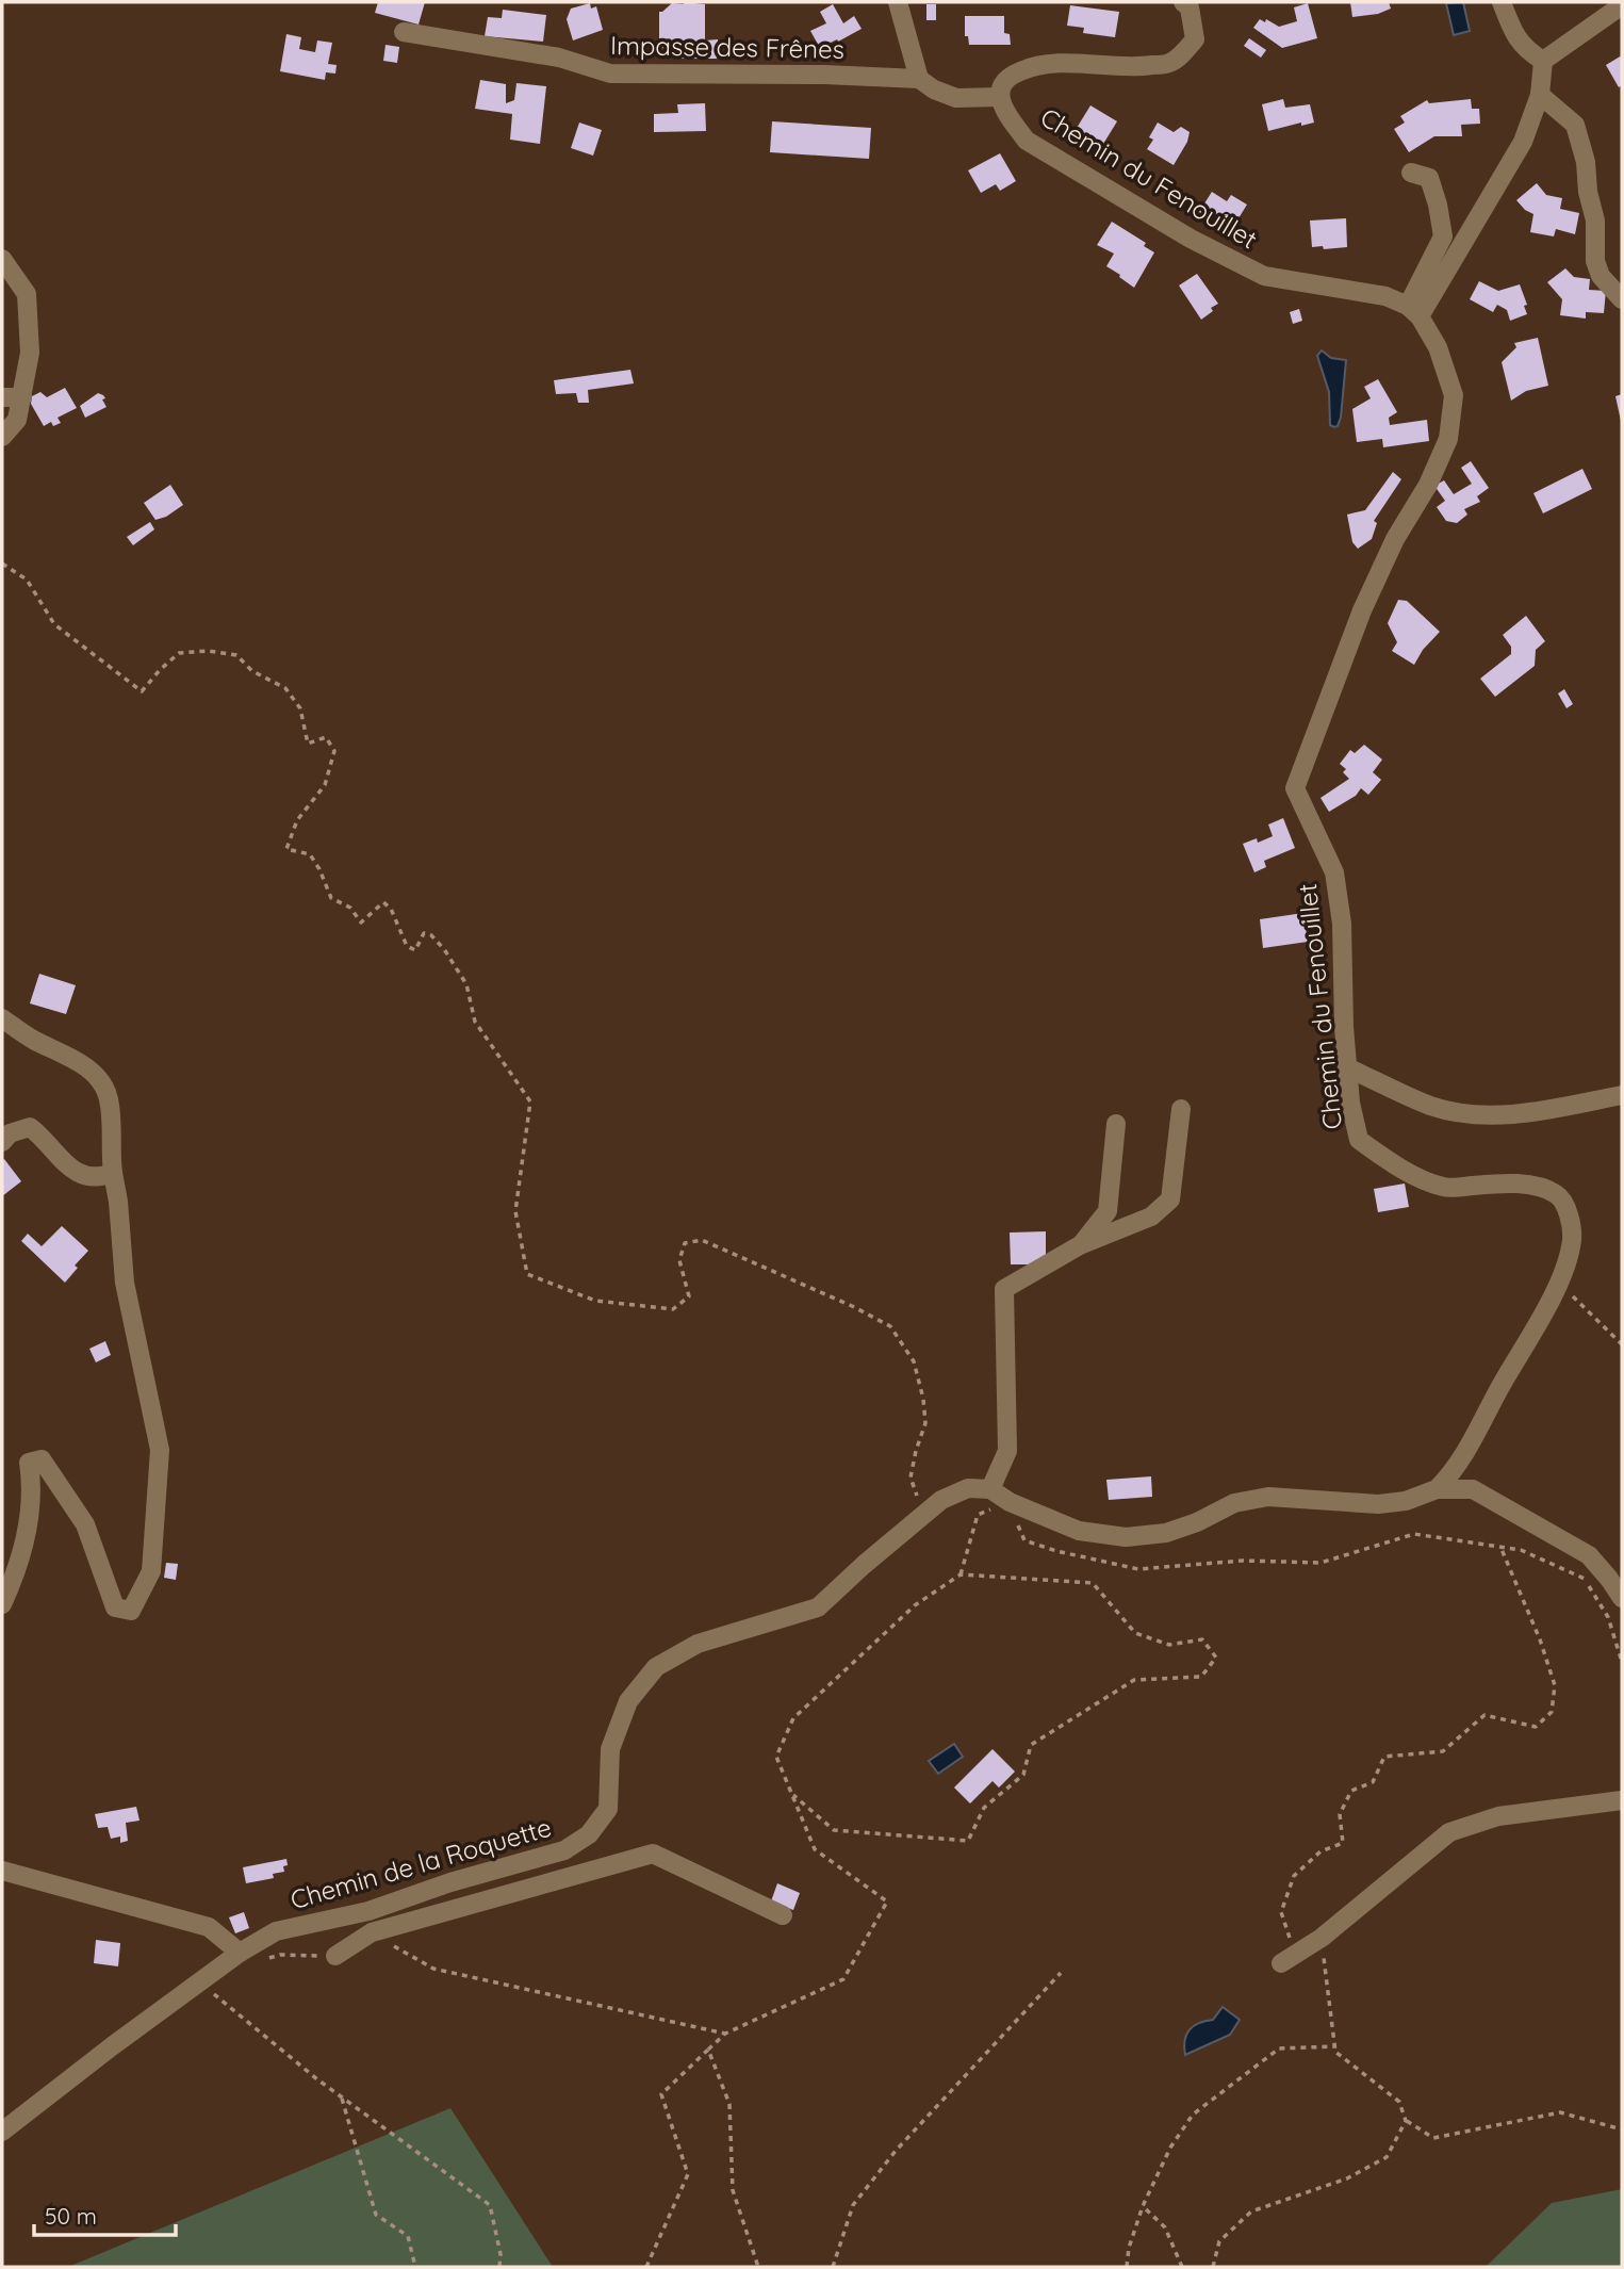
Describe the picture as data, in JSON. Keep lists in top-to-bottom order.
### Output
{
  "streets": {
    "street": ["Impasse des Frênes", "Chemin du Fenouillet", "Chemin de la Roquette"]
  },
  "scale_bar": "50 m"
}
